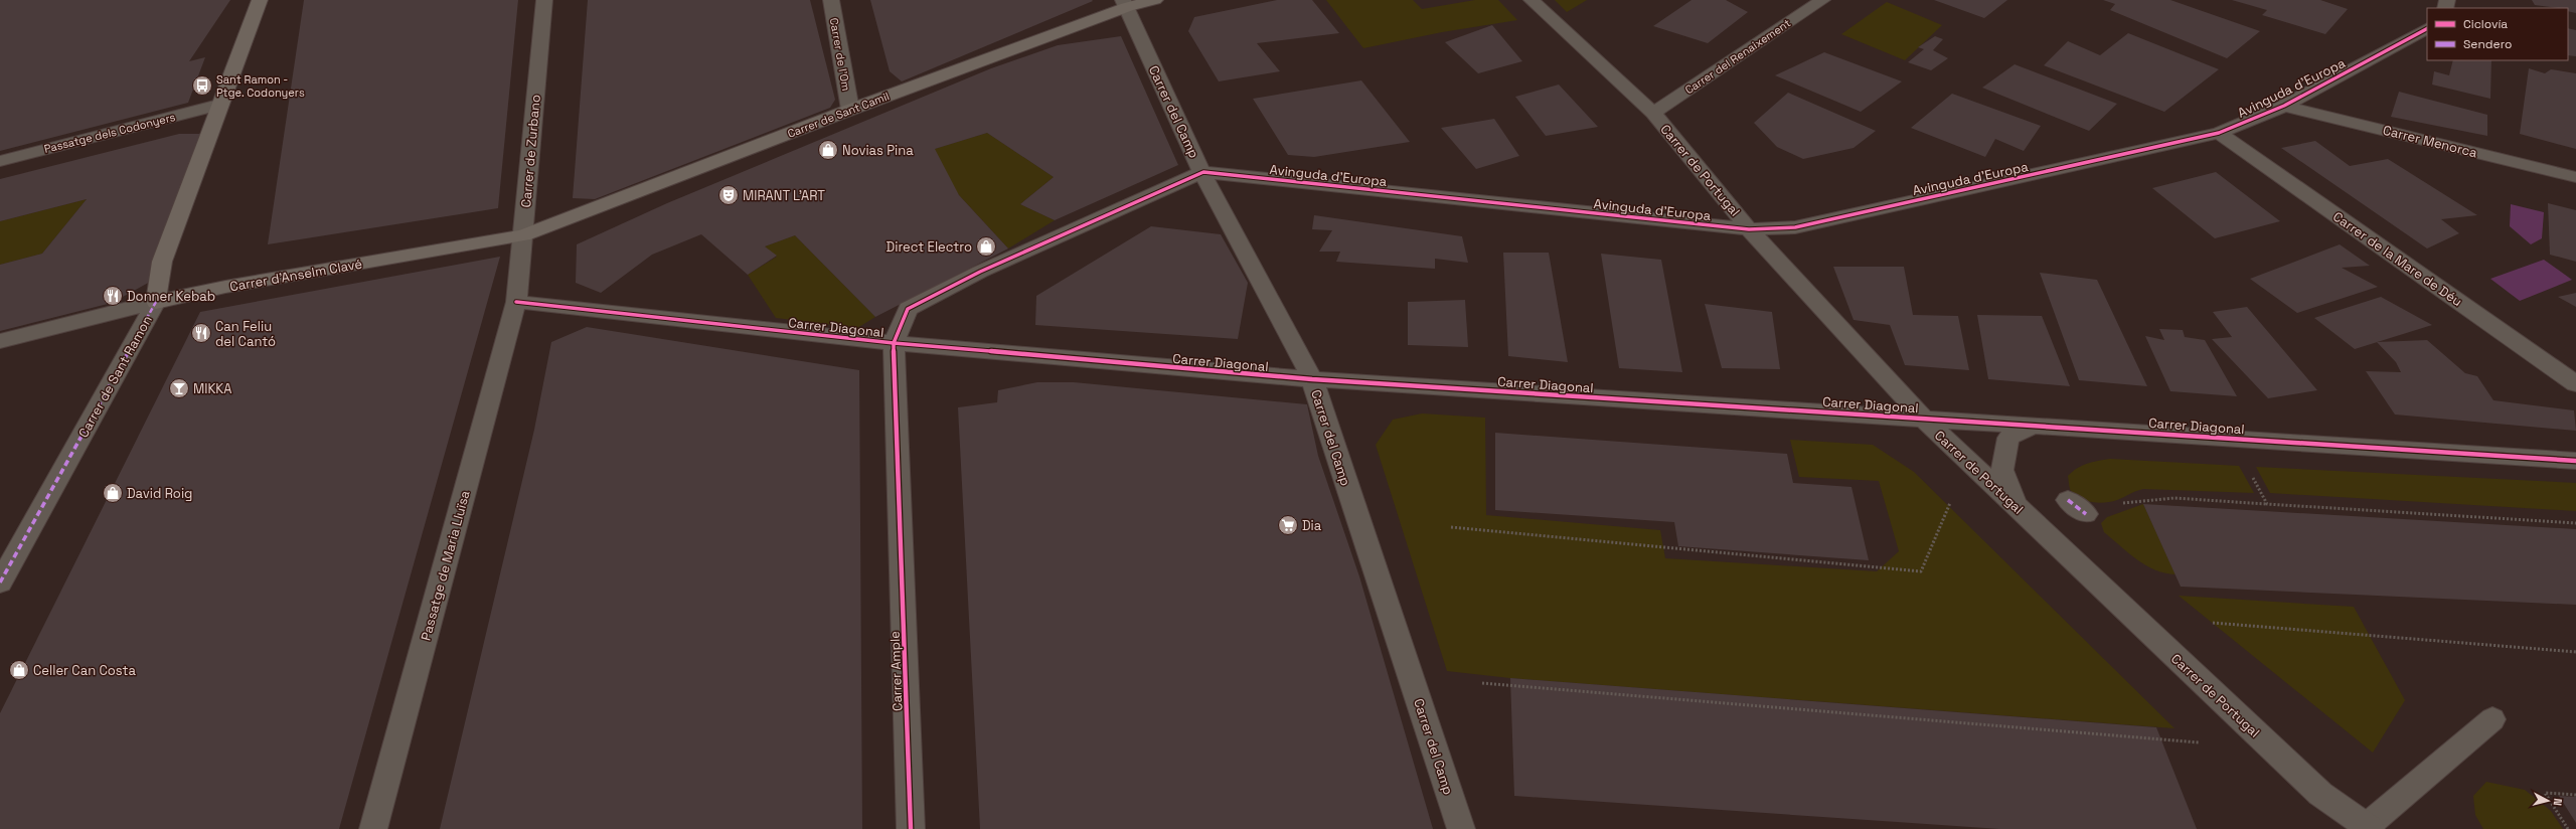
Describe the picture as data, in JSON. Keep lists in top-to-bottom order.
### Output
{
  "streets": {
    "street": [
      "Carrer de l'Om",
      "Carrer del Renaixement",
      "Avinguda d'Europa",
      "Carrer del Camp",
      "Carrer de Sant Camil",
      "Passatge dels Codonyers",
      "Carrer Menorca",
      "Carrer de Zurbano",
      "Carrer de Portugal",
      "Carrer de la Mare de Déu",
      "Carrer d'Anselm Clavé",
      "Carrer Diagonal",
      "Carrer de Sant Ramon",
      "Passatge de Maria Lluïsa",
      "Carrer Ample"
    ]
  },
  "crossings": [
    ["Carrer de l'Om", "Carrer de Sant Camil"],
    ["Carrer del Renaixement", "Carrer de Portugal"],
    ["Avinguda d'Europa", "Carrer del Camp"],
    ["Avinguda d'Europa", "Carrer Menorca"],
    ["Avinguda d'Europa", "Carrer de Portugal"],
    ["Avinguda d'Europa", "Carrer de la Mare de Déu"],
    ["Carrer del Camp", "Carrer de Sant Camil"],
    ["Carrer del Camp", "Carrer Diagonal"],
    ["Carrer de Sant Camil", "Carrer de Zurbano"],
    ["Carrer de Sant Camil", "Carrer d'Anselm Clavé"],
    ["Passatge dels Codonyers", "Carrer de Sant Ramon"],
    ["Carrer de Zurbano", "Carrer d'Anselm Clavé"],
    ["Carrer de Zurbano", "Carrer Diagonal"],
    ["Carrer de Zurbano", "Passatge de Maria Lluïsa"],
    ["Carrer de Portugal", "Carrer Diagonal"],
    ["Carrer d'Anselm Clavé", "Carrer de Sant Ramon"],
    ["Carrer Diagonal", "Passatge de Maria Lluïsa"],
    ["Carrer Diagonal", "Carrer Ample"]
  ],
  "places": {
    "bus stop": ["Sant Ramon - Ptge. Codonyers"],
    "shop": [
      "Novias Pina",
      "Direct Electro",
      "David Roig",
      "Celler Can Costa"
    ],
    "theatre": ["MIRANT L'ART"],
    "restaurant": ["Donner Kebab", "Can Feliu del Cantó"],
    "bar": ["MIKKA"],
    "supermarket": ["Dia"]
  },
  "legend": ["Ciclovía", "Sendero"],
  "north": "right"
}
